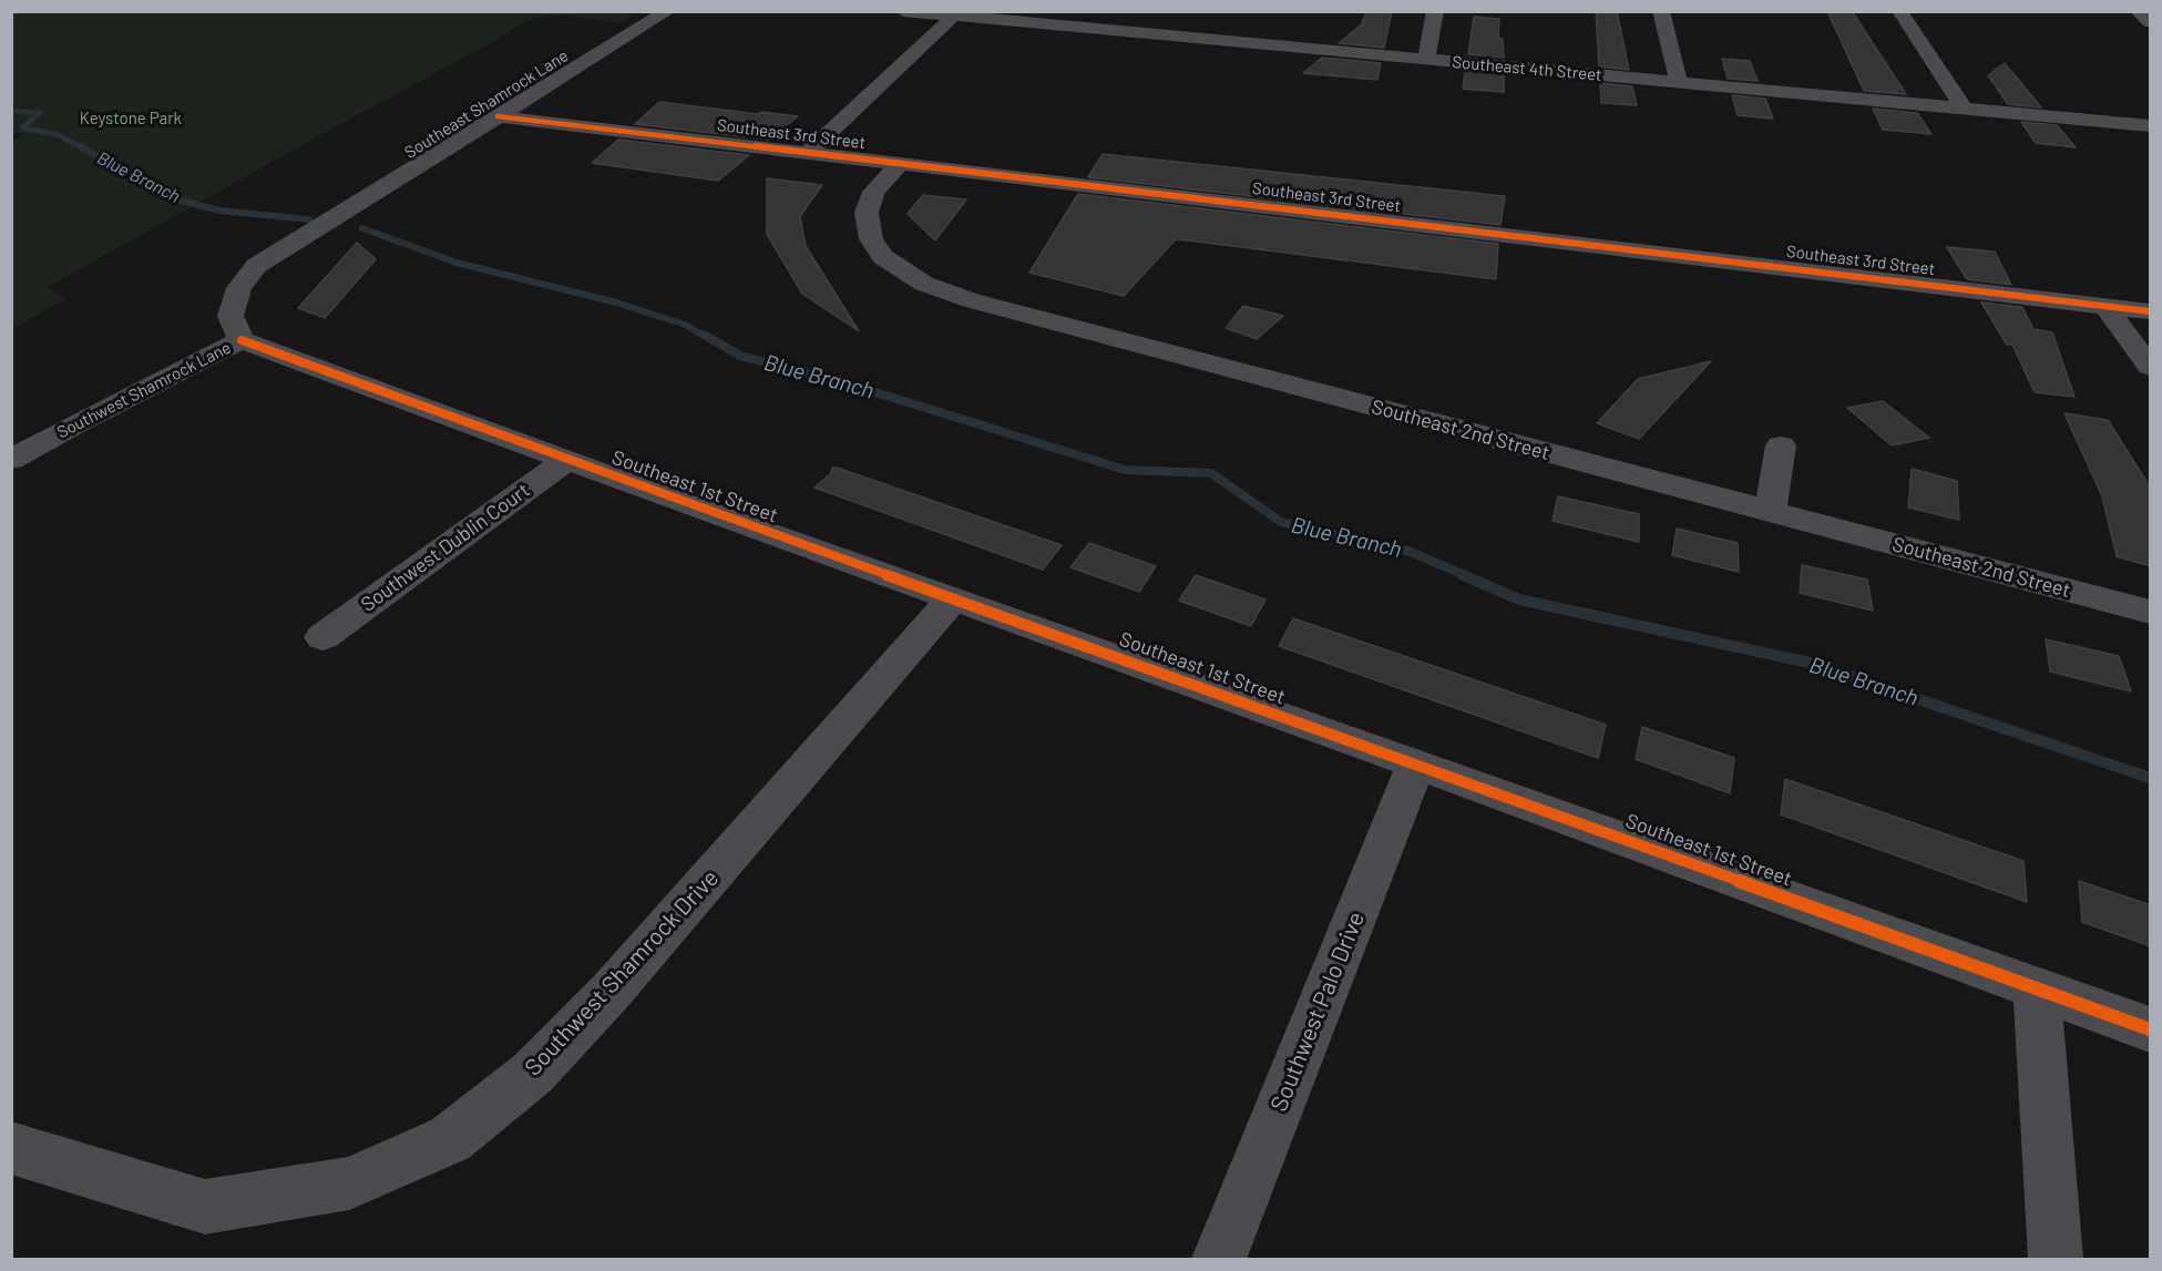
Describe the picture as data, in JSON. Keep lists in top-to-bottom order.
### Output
{
  "streets": {
    "street": [
      "Southeast 4th Street",
      "Southeast Shamrock Lane",
      "Southeast 3rd Street",
      "Southwest Shamrock Lane",
      "Southeast 2nd Street",
      "Southeast 1st Street",
      "Southwest Dublin Court",
      "Southwest Shamrock Drive",
      "Southwest Palo Drive"
    ]
  },
  "crossings": [
    ["Southeast Shamrock Lane", "Southeast 3rd Street"],
    ["Southeast Shamrock Lane", "Southwest Shamrock Lane"],
    ["Southeast 3rd Street", "Southeast 2nd Street"],
    ["Southwest Shamrock Lane", "Southeast 1st Street"],
    ["Southeast 1st Street", "Southwest Dublin Court"],
    ["Southeast 1st Street", "Southwest Shamrock Drive"],
    ["Southeast 1st Street", "Southwest Palo Drive"]
  ],
  "water": ["Blue Branch"],
  "parks": ["Keystone Park"]
}
